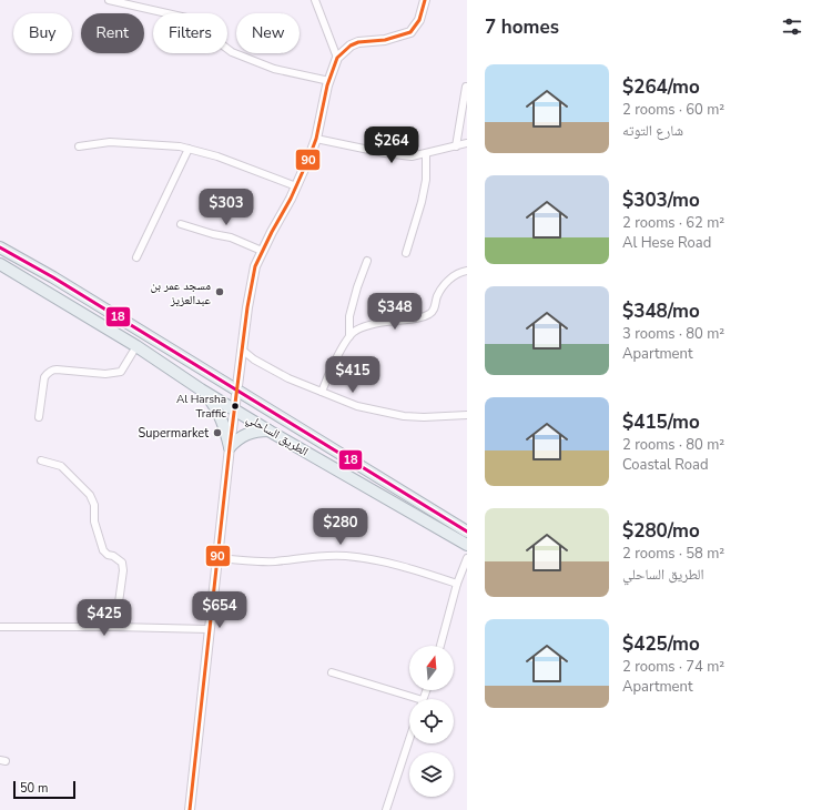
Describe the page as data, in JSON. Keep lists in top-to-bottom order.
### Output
{
  "streets": {
    "highway": ["الطريق الساحلي"]
  },
  "places": ["مسجد عمر بن عبدالعزيز", "Al Harsha Traffic", "Supermarket"],
  "lines": ["transit line 90", "transit line 18"],
  "scale_bar": "50 m",
  "north": "top",
  "page": {
    "heading": "7 homes",
    "chip": [
      "Buy",
      "Rent",
      "Filters",
      "New"
    ],
    "list": [
      {
        "name": "$264/mo",
        "note": "2 rooms · 60 m² · شارع التوته"
      },
      {
        "name": "$303/mo",
        "note": "2 rooms · 62 m² · Al Hese Road"
      },
      {
        "name": "$348/mo",
        "note": "3 rooms · 80 m² · Apartment"
      },
      {
        "name": "$415/mo",
        "note": "2 rooms · 80 m² · Coastal Road"
      },
      {
        "name": "$280/mo",
        "note": "2 rooms · 58 m² · الطريق الساحلي"
      },
      {
        "name": "$425/mo",
        "note": "2 rooms · 74 m² · Apartment"
      }
    ],
    "price": [
      "$264",
      "$303",
      "$348",
      "$415",
      "$280",
      "$654",
      "$425"
    ],
    "scale": "50 m"
  }
}
